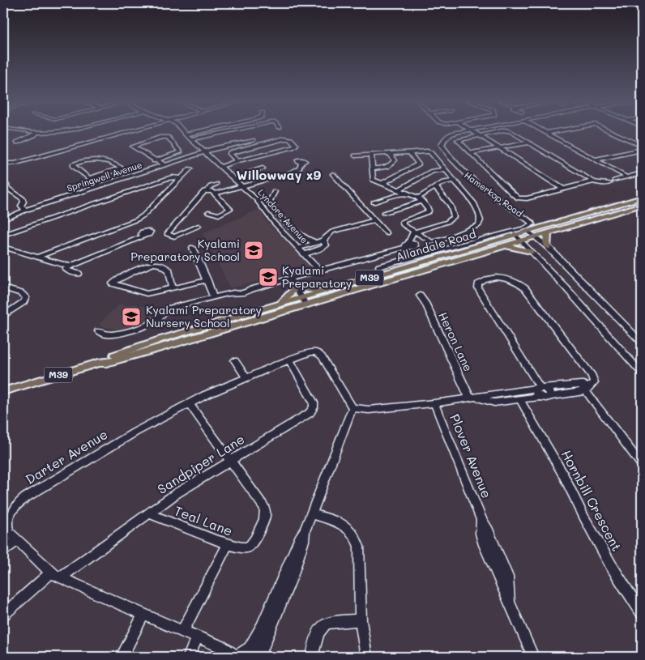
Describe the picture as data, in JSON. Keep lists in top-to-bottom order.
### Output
{
  "streets": {
    "main road": ["Allandale Road", "M39"],
    "street": [
      "Springwell Avenue",
      "Hamerkop Road",
      "Lyndore Avenue",
      "Heron Lane",
      "Plover Avenue",
      "Darter Avenue",
      "Sandpiper Lane",
      "Hornbill Crescent",
      "Teal Lane"
    ]
  },
  "crossings": [
    ["Springwell Avenue", "Lyndore Avenue"],
    ["Darter Avenue", "Sandpiper Lane"],
    ["Sandpiper Lane", "Teal Lane"]
  ],
  "districts": ["Willowway x9"],
  "places": {
    "school or university": ["Kyalami Preparatory School", "Kyalami Preparatory", "Kyalami Preparatory Nursery School"]
  }
}
